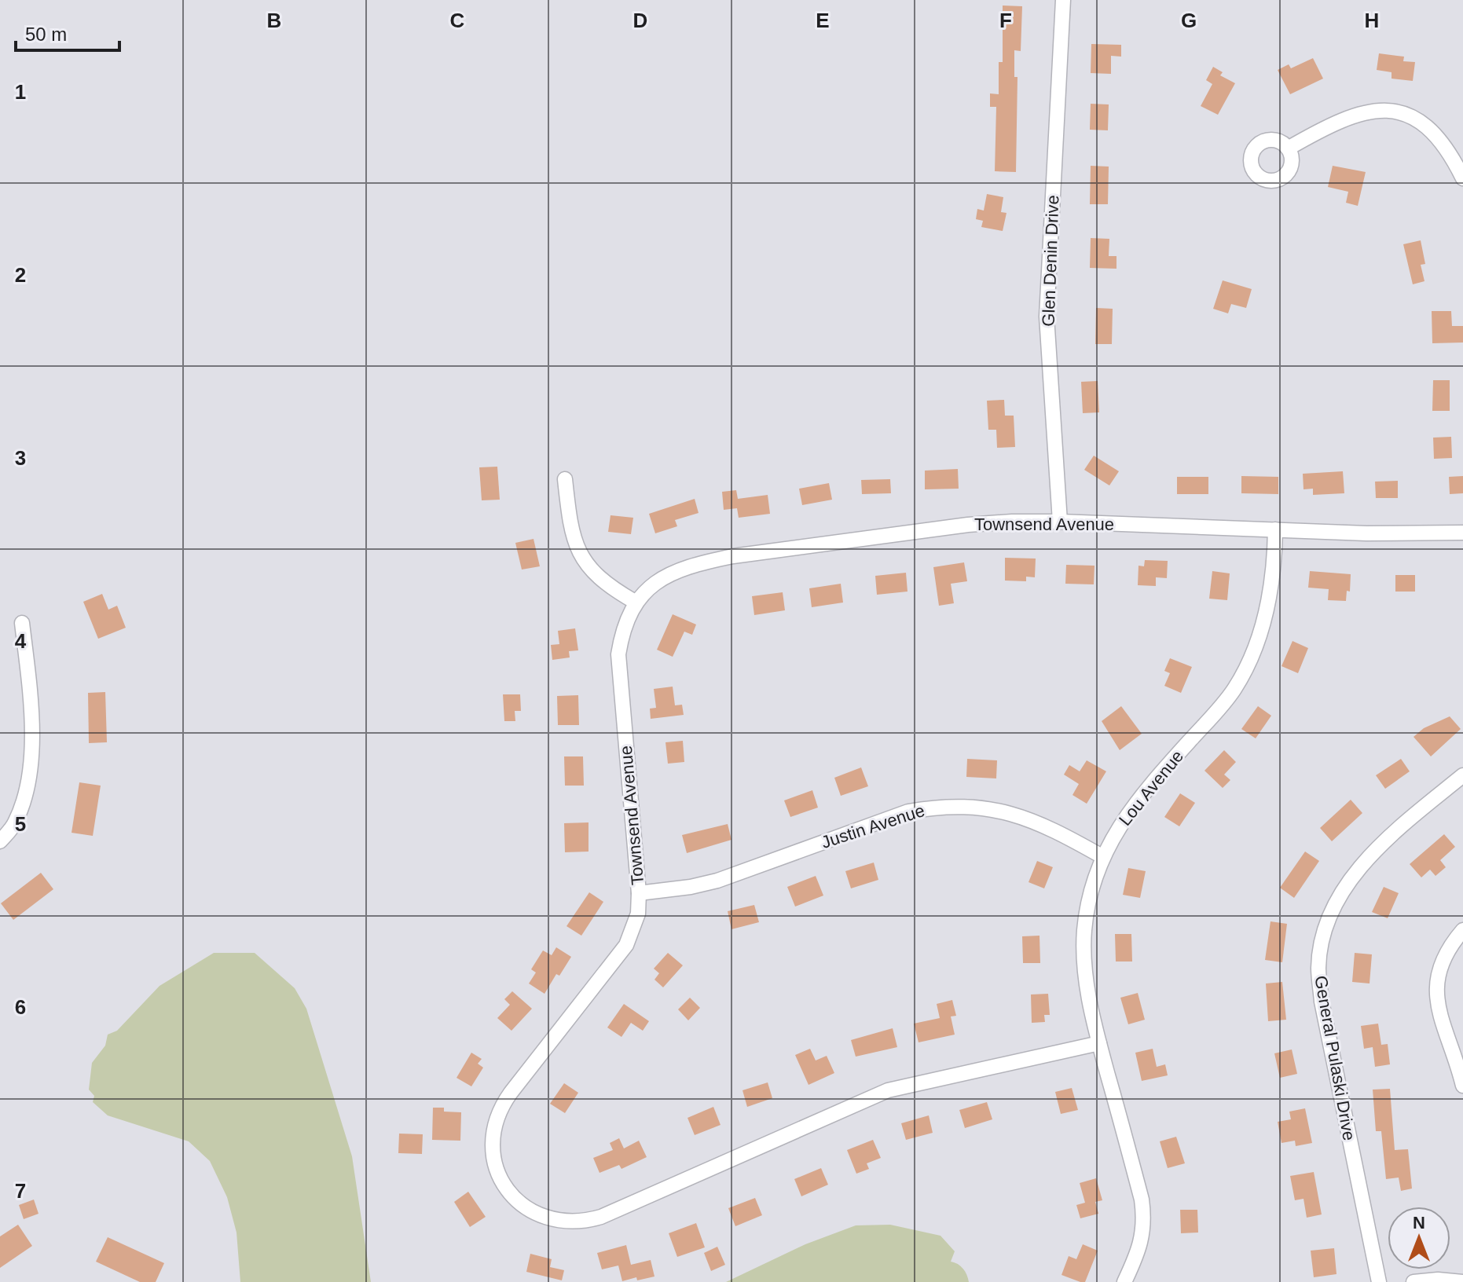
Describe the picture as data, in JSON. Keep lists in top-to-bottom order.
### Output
{
  "streets": {
    "street": [
      "Glen Denin Drive",
      "Townsend Avenue",
      "Lou Avenue",
      "Justin Avenue",
      "General Pulaski Drive"
    ]
  },
  "crossings": [
    ["Glen Denin Drive", "Townsend Avenue"],
    ["Townsend Avenue", "Lou Avenue"],
    ["Townsend Avenue", "Justin Avenue"],
    ["Lou Avenue", "Justin Avenue"]
  ],
  "scale_bar": "50 m",
  "north": "top",
  "grid": {
    "columns": [
      "B",
      "C",
      "D",
      "E",
      "F",
      "G",
      "H"
    ],
    "rows": [
      "1",
      "2",
      "3",
      "4",
      "5",
      "6",
      "7"
    ]
  }
}
